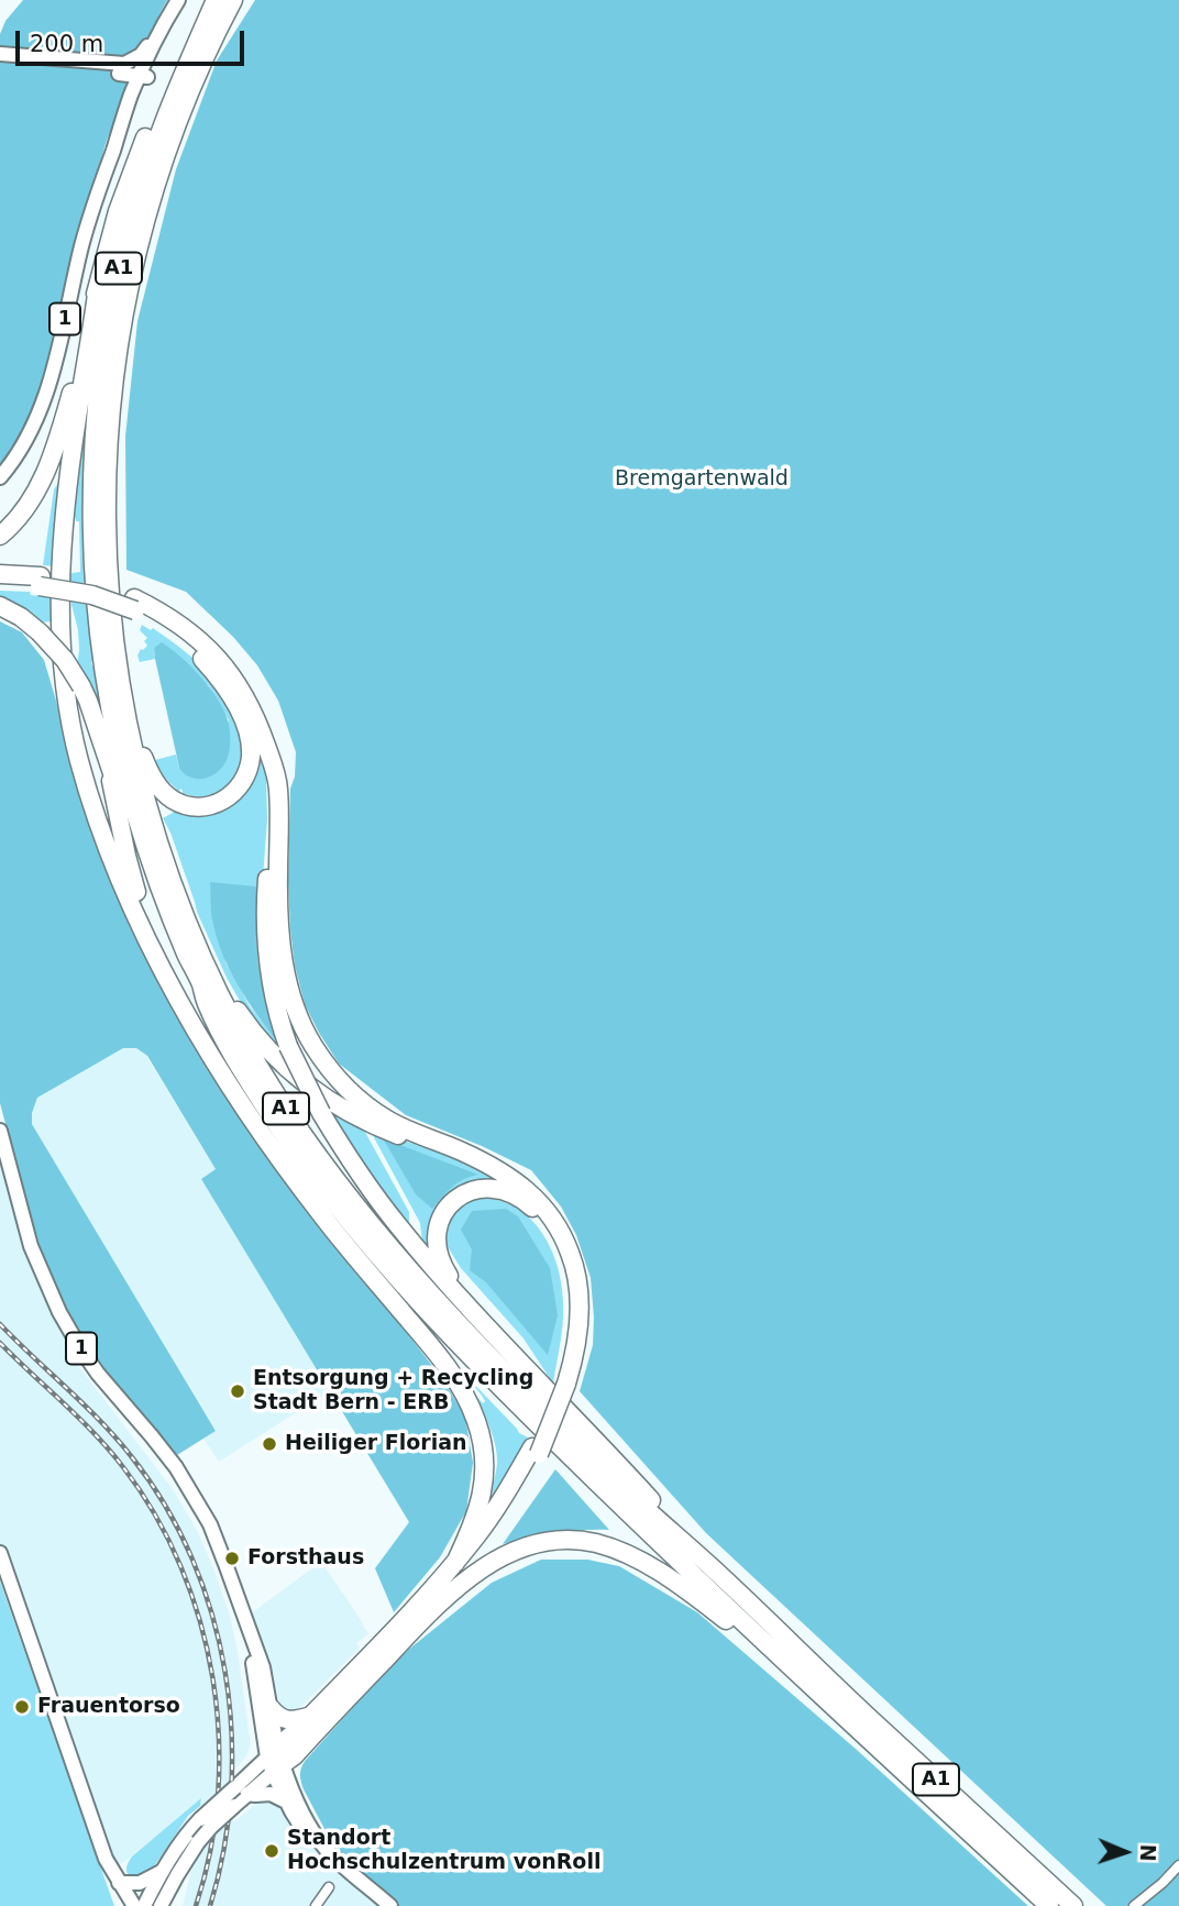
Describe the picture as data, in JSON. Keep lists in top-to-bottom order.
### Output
{
  "streets": {
    "highway": ["A1"],
    "main road": ["1"]
  },
  "parks": ["Bremgartenwald"],
  "places": [
    "Entsorgung + Recycling Stadt Bern - ERB",
    "Heiliger Florian",
    "Forsthaus",
    "Frauentorso",
    "Standort Hochschulzentrum vonRoll"
  ],
  "scale_bar": "200 m",
  "north": "right"
}
